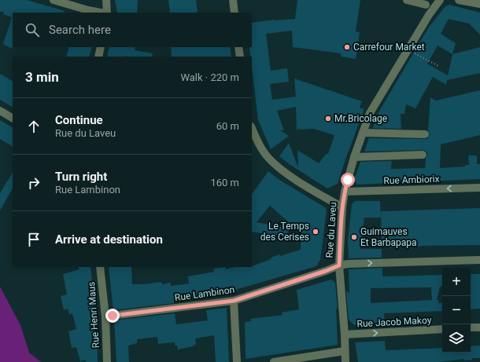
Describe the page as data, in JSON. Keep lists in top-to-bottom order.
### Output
{
  "streets": {
    "street": [
      "Rue Ambiorix",
      "Rue du Laveu",
      "Rue Lambinon",
      "Rue Henri Maus",
      "Rue Jacob Makoy"
    ]
  },
  "crossings": [
    ["Rue Ambiorix", "Rue du Laveu"],
    ["Rue du Laveu", "Rue Lambinon"],
    ["Rue du Laveu", "Rue Jacob Makoy"],
    ["Rue Lambinon", "Rue Henri Maus"]
  ],
  "one_way": ["Rue Lambinon", "Rue Jacob Makoy"],
  "places": [
    "Carrefour Market",
    "Mr.Bricolage",
    "Le Temps des Cerises",
    "Guimauves Et Barbapapa"
  ],
  "page": {
    "search": "Search here",
    "heading": ["3 min", "Walk · 220 m"],
    "list": [
      ["Continue", "Rue du Laveu", "60 m"],
      ["Turn right", "Rue Lambinon", "160 m"],
      "Arrive at destination"
    ],
    "map_buttons": ["+", "−"]
  }
}
